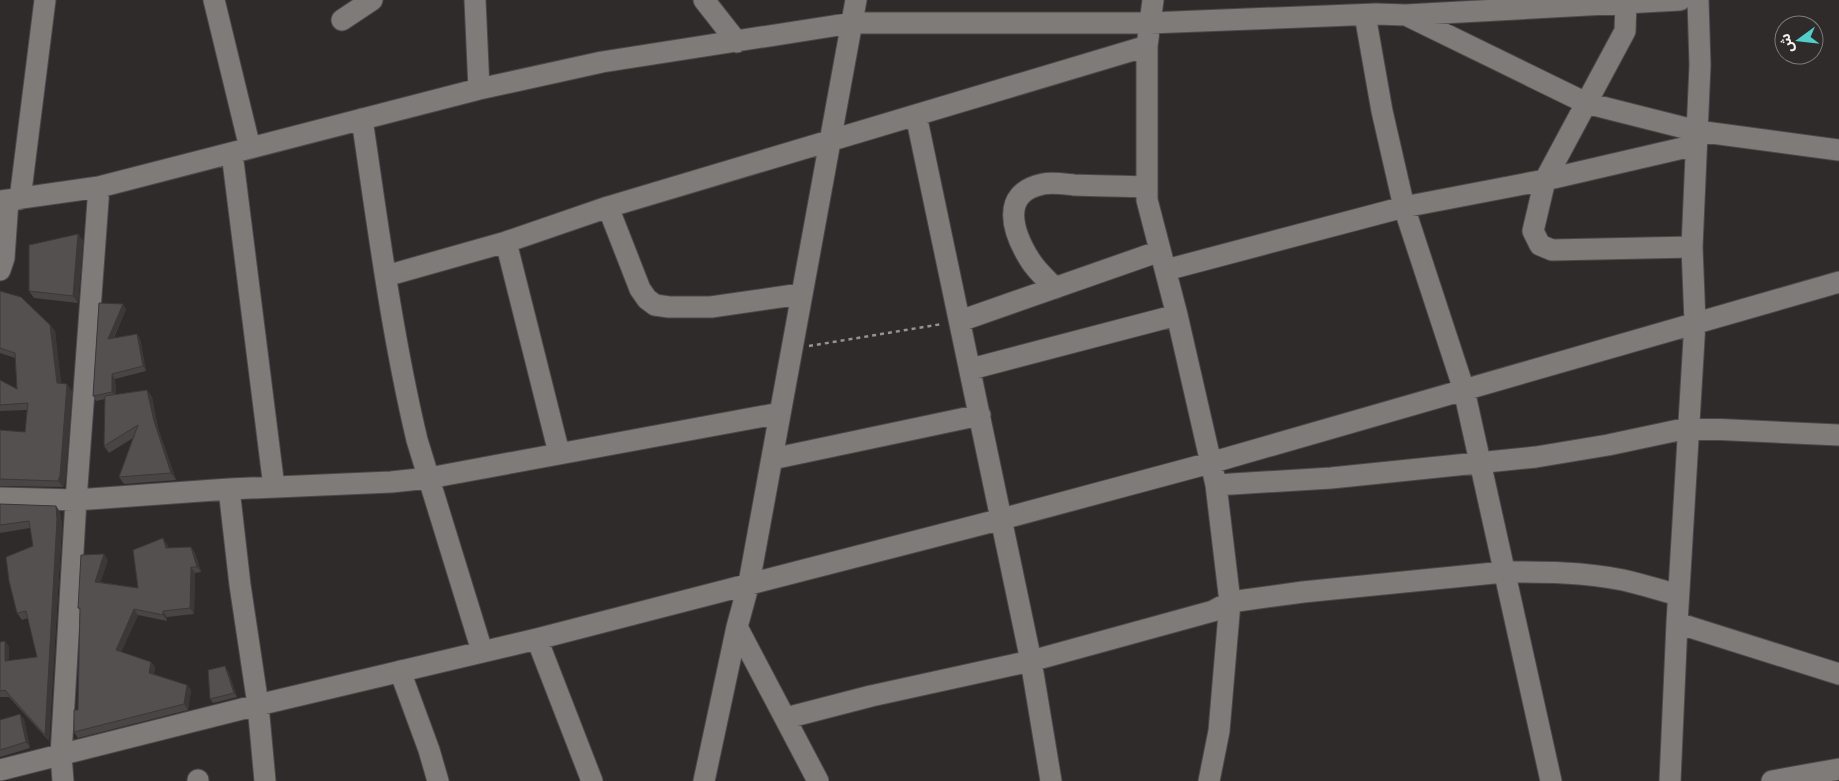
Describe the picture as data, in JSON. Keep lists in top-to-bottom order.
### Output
{
  "north": "left"
}
